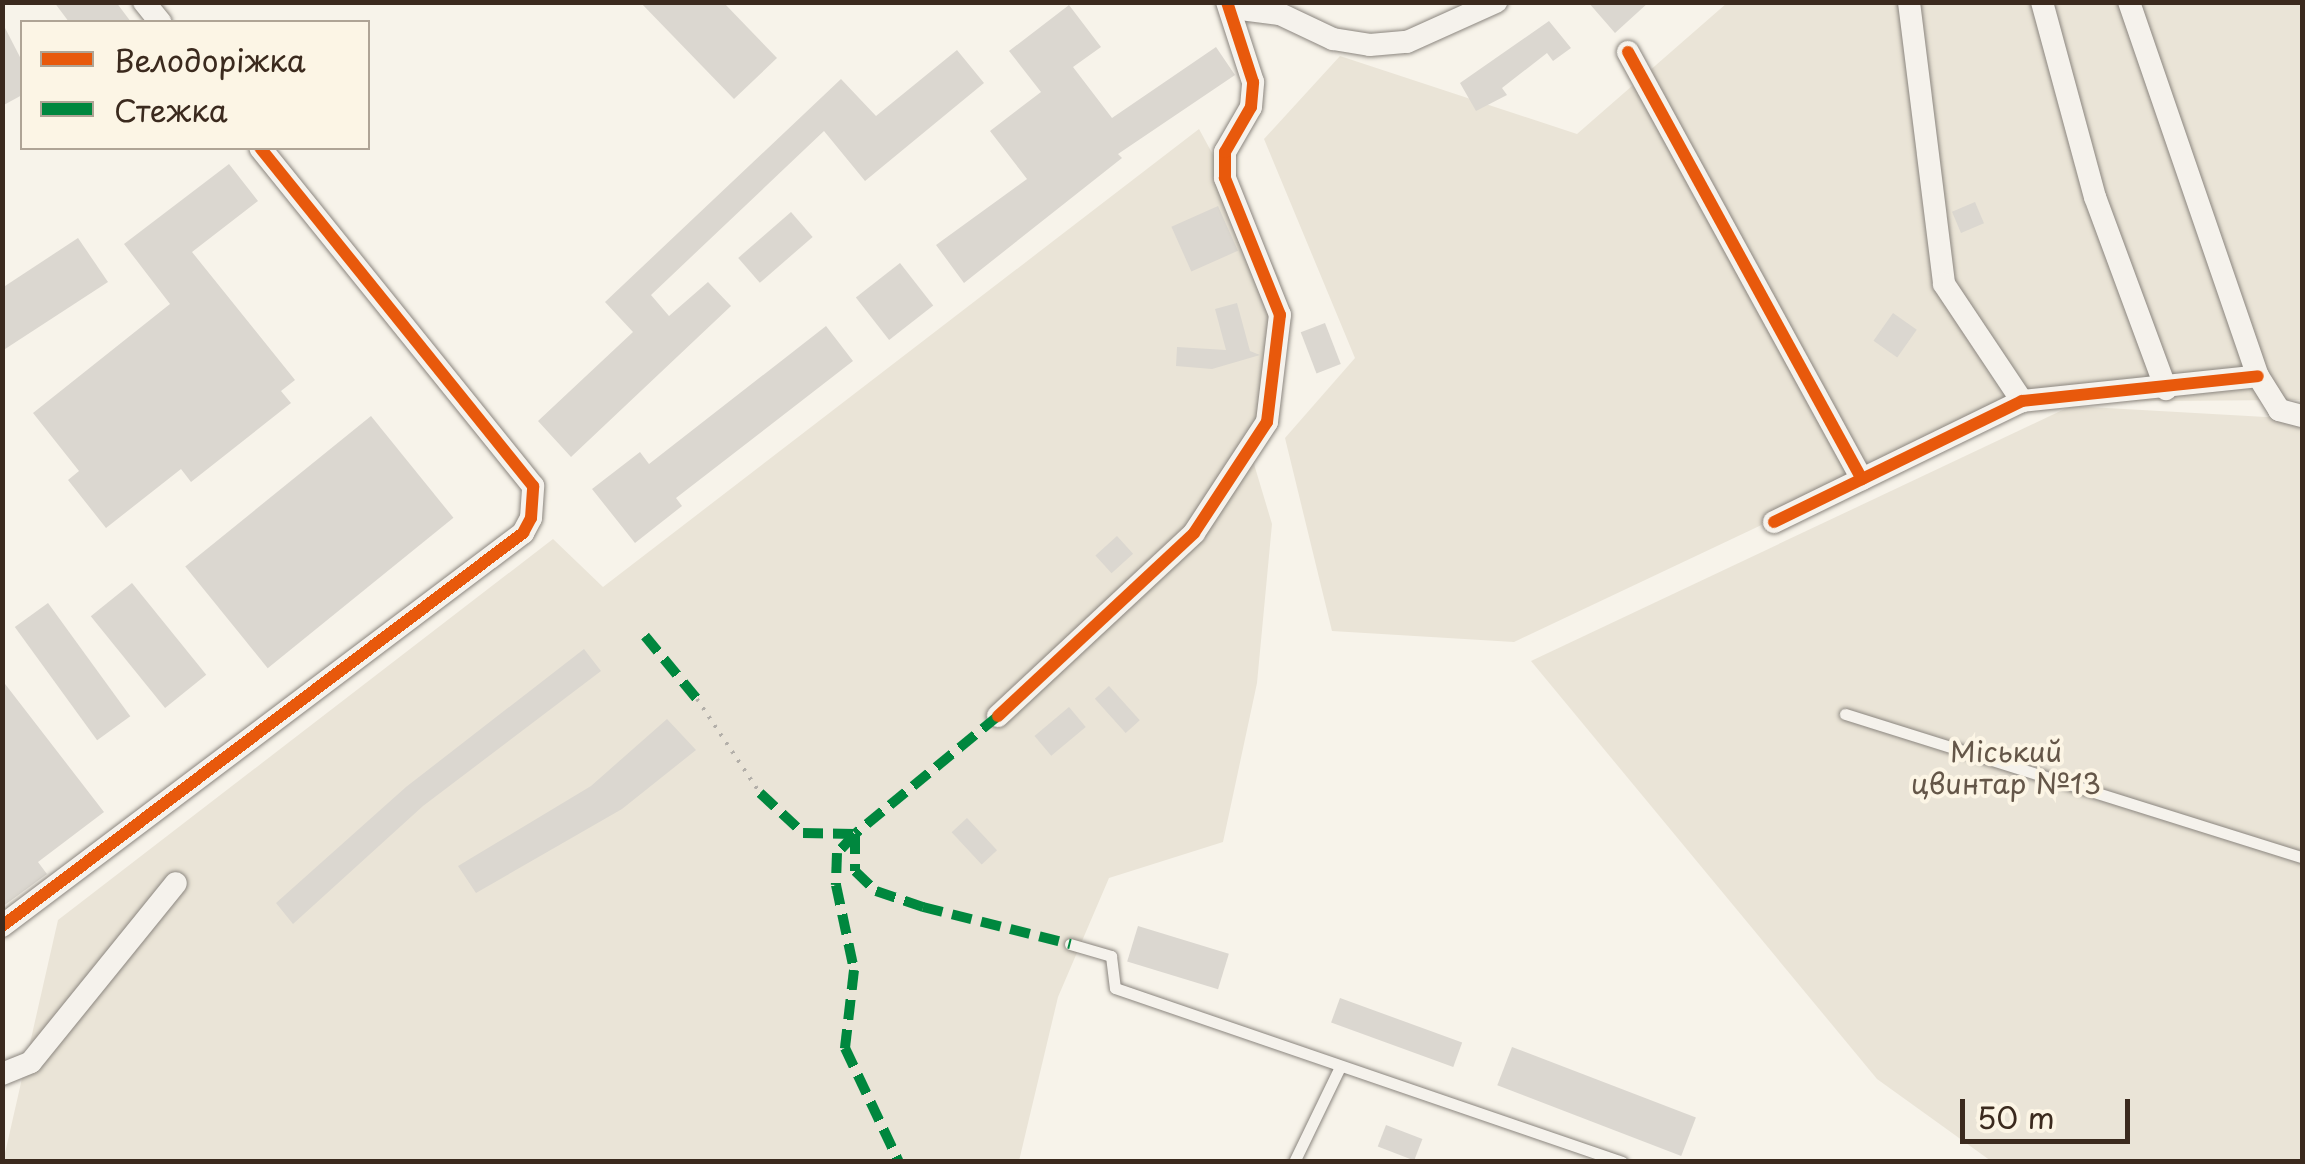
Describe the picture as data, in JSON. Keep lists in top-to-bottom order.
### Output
{
  "parks": ["Міський цвинтар №13"],
  "legend": ["Велодоріжка", "Стежка"],
  "scale_bar": "50 m"
}
